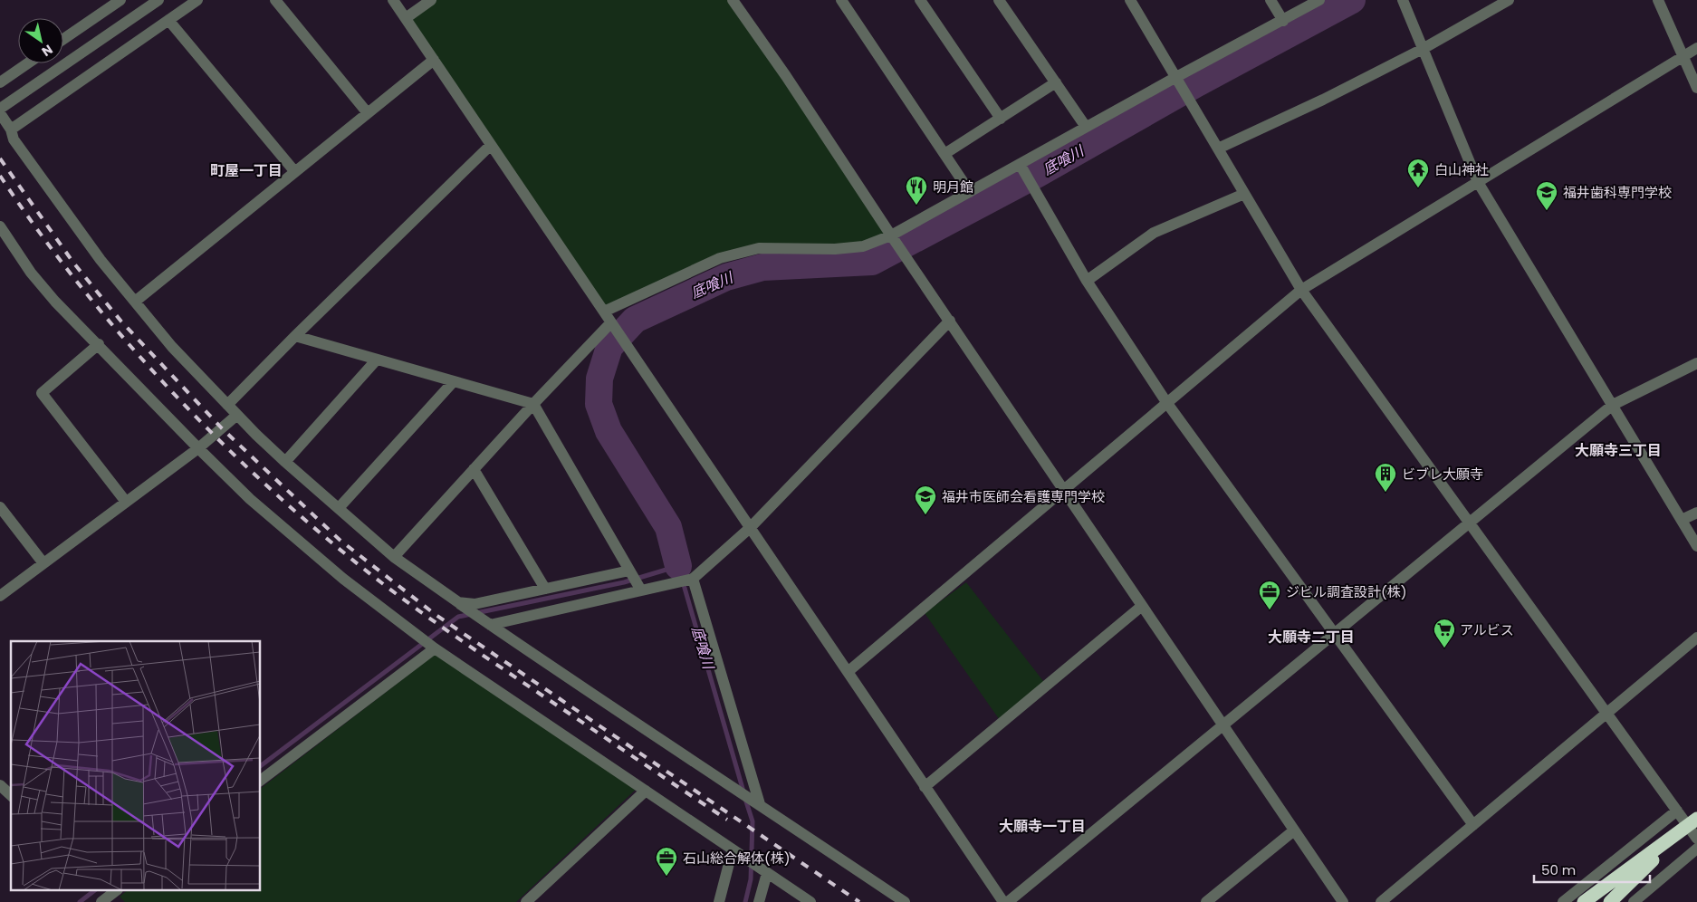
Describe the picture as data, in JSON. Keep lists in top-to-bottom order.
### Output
{
  "districts": [
    "町屋一丁目",
    "大願寺三丁目",
    "大願寺二丁目",
    "大願寺一丁目"
  ],
  "water": ["底喰川"],
  "places": {
    "temple": ["白山神社"],
    "restaurant": ["明月館"],
    "school or university": ["福井歯科専門学校", "福井市医師会看護専門学校"],
    "building": ["ビブレ大願寺"],
    "office": ["ジビル調査設計(株)", "石山総合解体(株)"],
    "supermarket": ["アルビス"]
  },
  "scale_bar": "50 m",
  "north": "bottom right"
}
